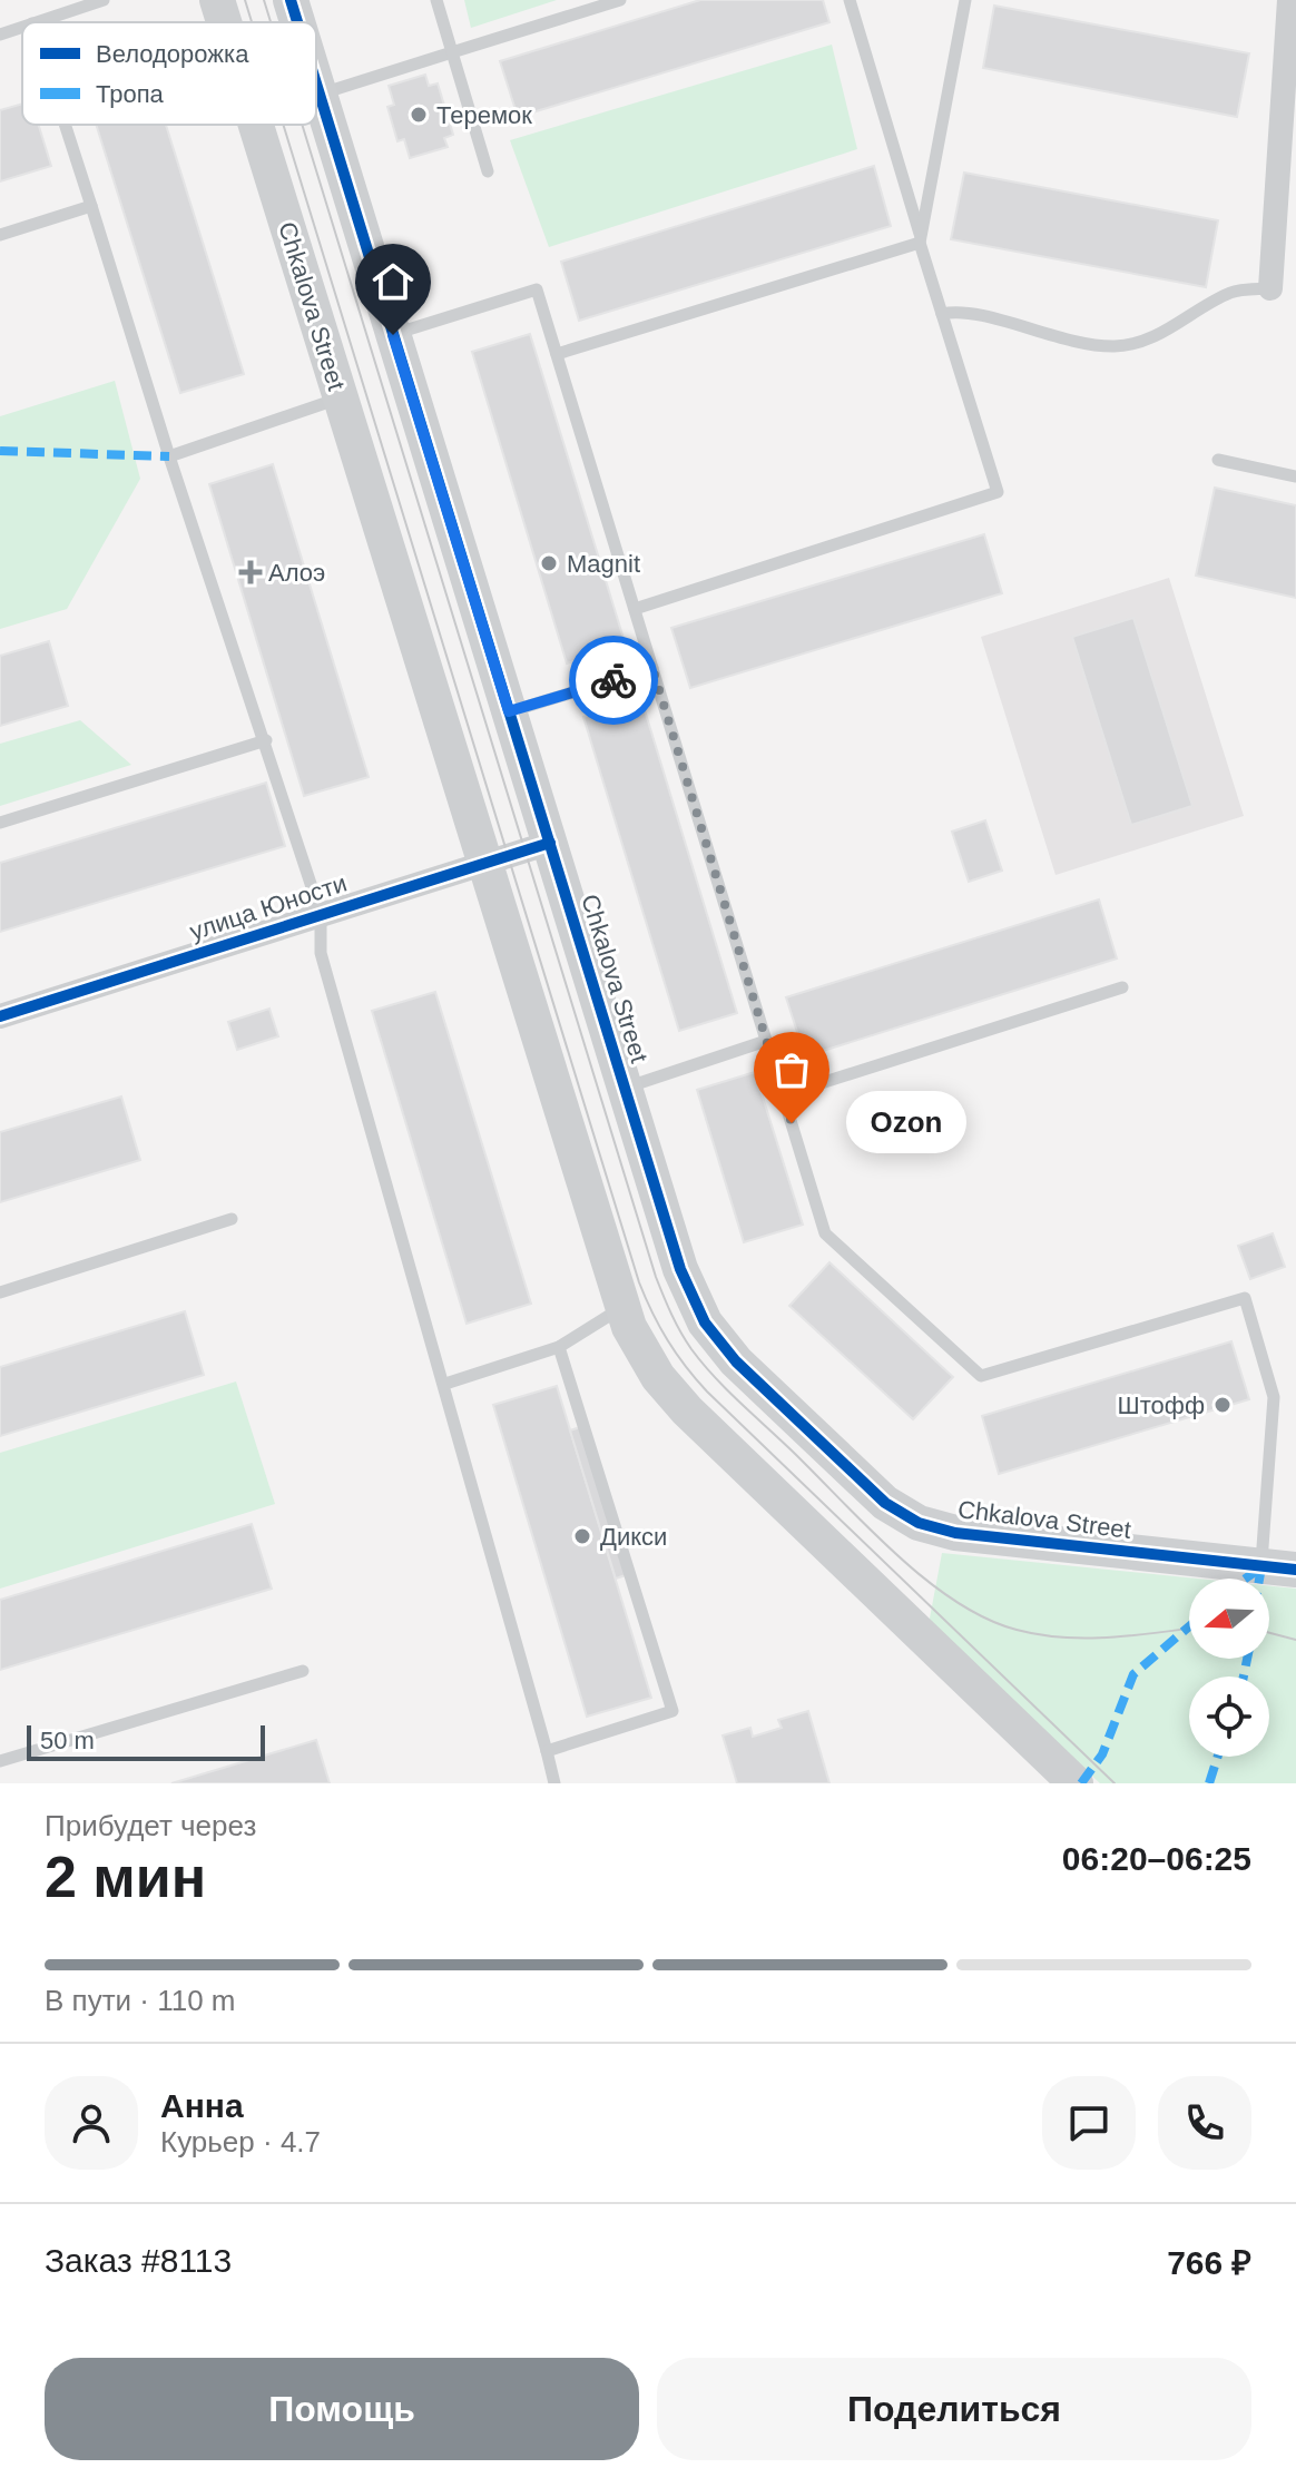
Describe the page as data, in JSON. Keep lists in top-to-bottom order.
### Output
{
  "streets": {
    "street": ["Chkalova Street", "улица Юности"]
  },
  "crossings": [
    ["Chkalova Street", "улица Юности"]
  ],
  "places": {
    "other": [
      "Теремок",
      "Magnit",
      "Ozon",
      "Штофф",
      "Дикси"
    ],
    "health": ["Алоэ"]
  },
  "legend": ["Велодорожка", "Тропа"],
  "scale_bar": "50 m",
  "north": "left",
  "page": {
    "bubble": "Ozon",
    "scale": "50 m",
    "heading": ["2 мин", "Прибудет через", "06:20–06:25"],
    "panel": [
      "Анна",
      "Курьер · 4.7",
      "Заказ #8113",
      "766 ₽"
    ],
    "bar": "В пути · 110 m",
    "buttons": ["Помощь", "Поделиться"]
  }
}
